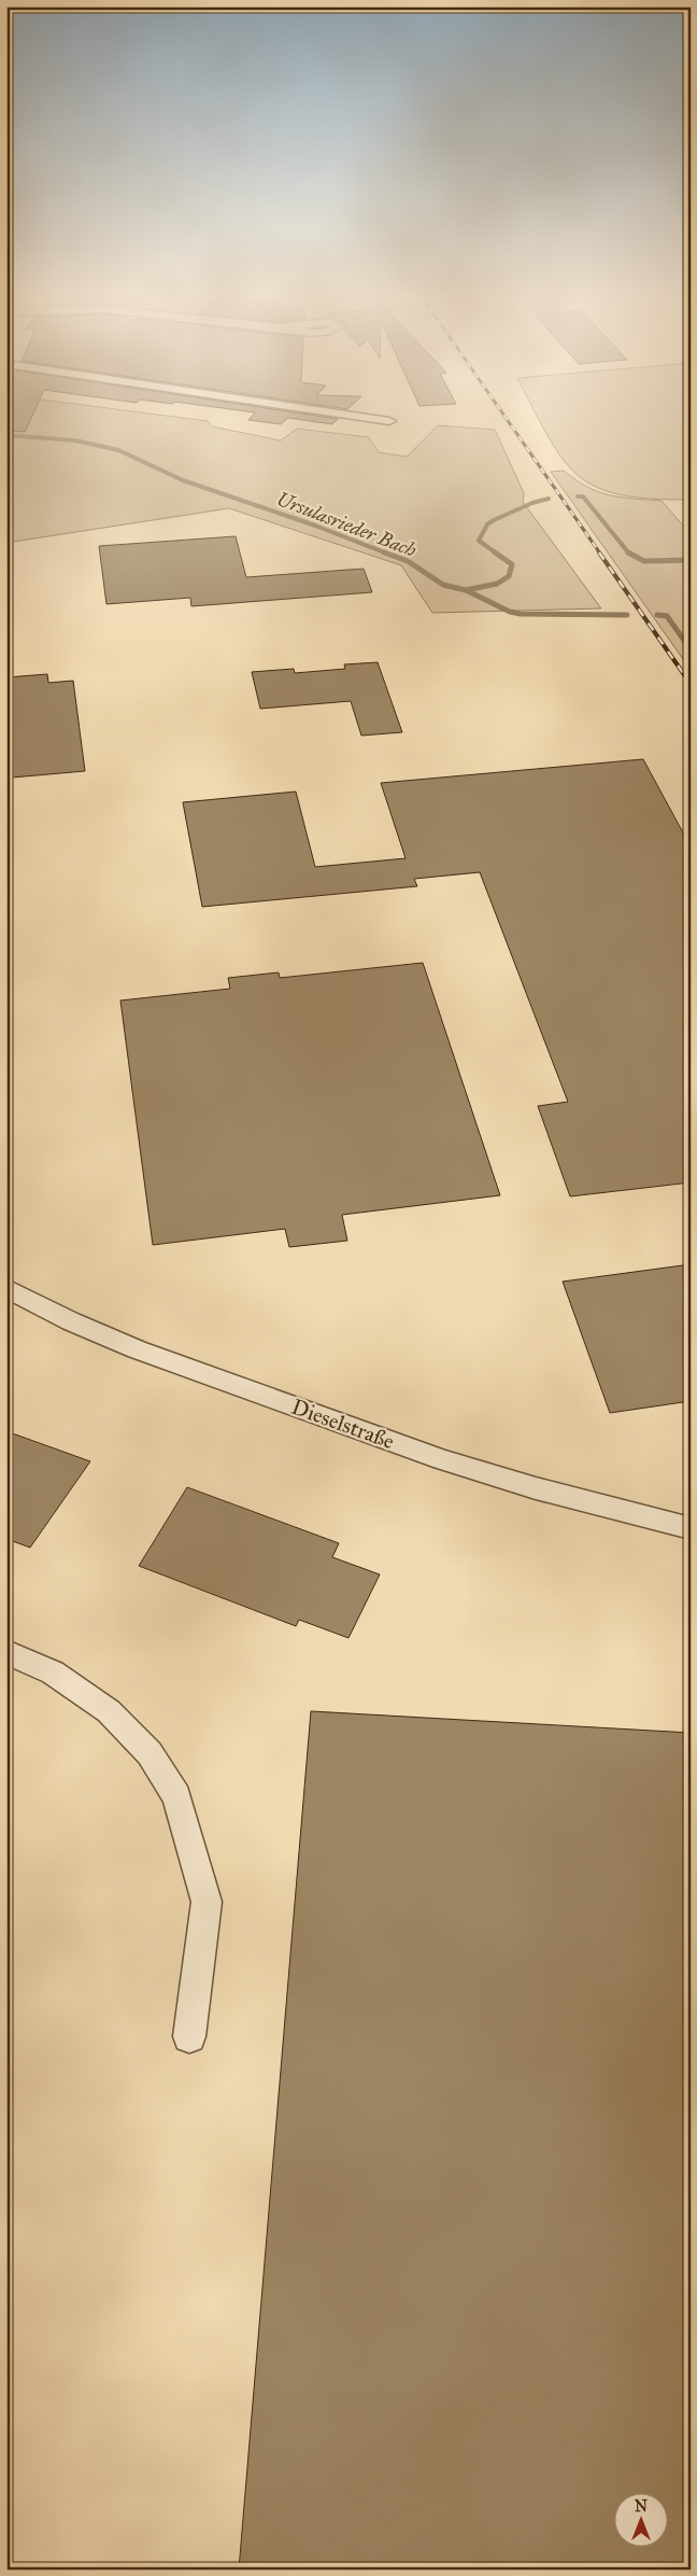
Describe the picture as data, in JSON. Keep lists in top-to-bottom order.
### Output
{
  "streets": {
    "street": ["Dieselstraße"]
  },
  "water": ["Ursulasrieder Bach"],
  "north": "top"
}
